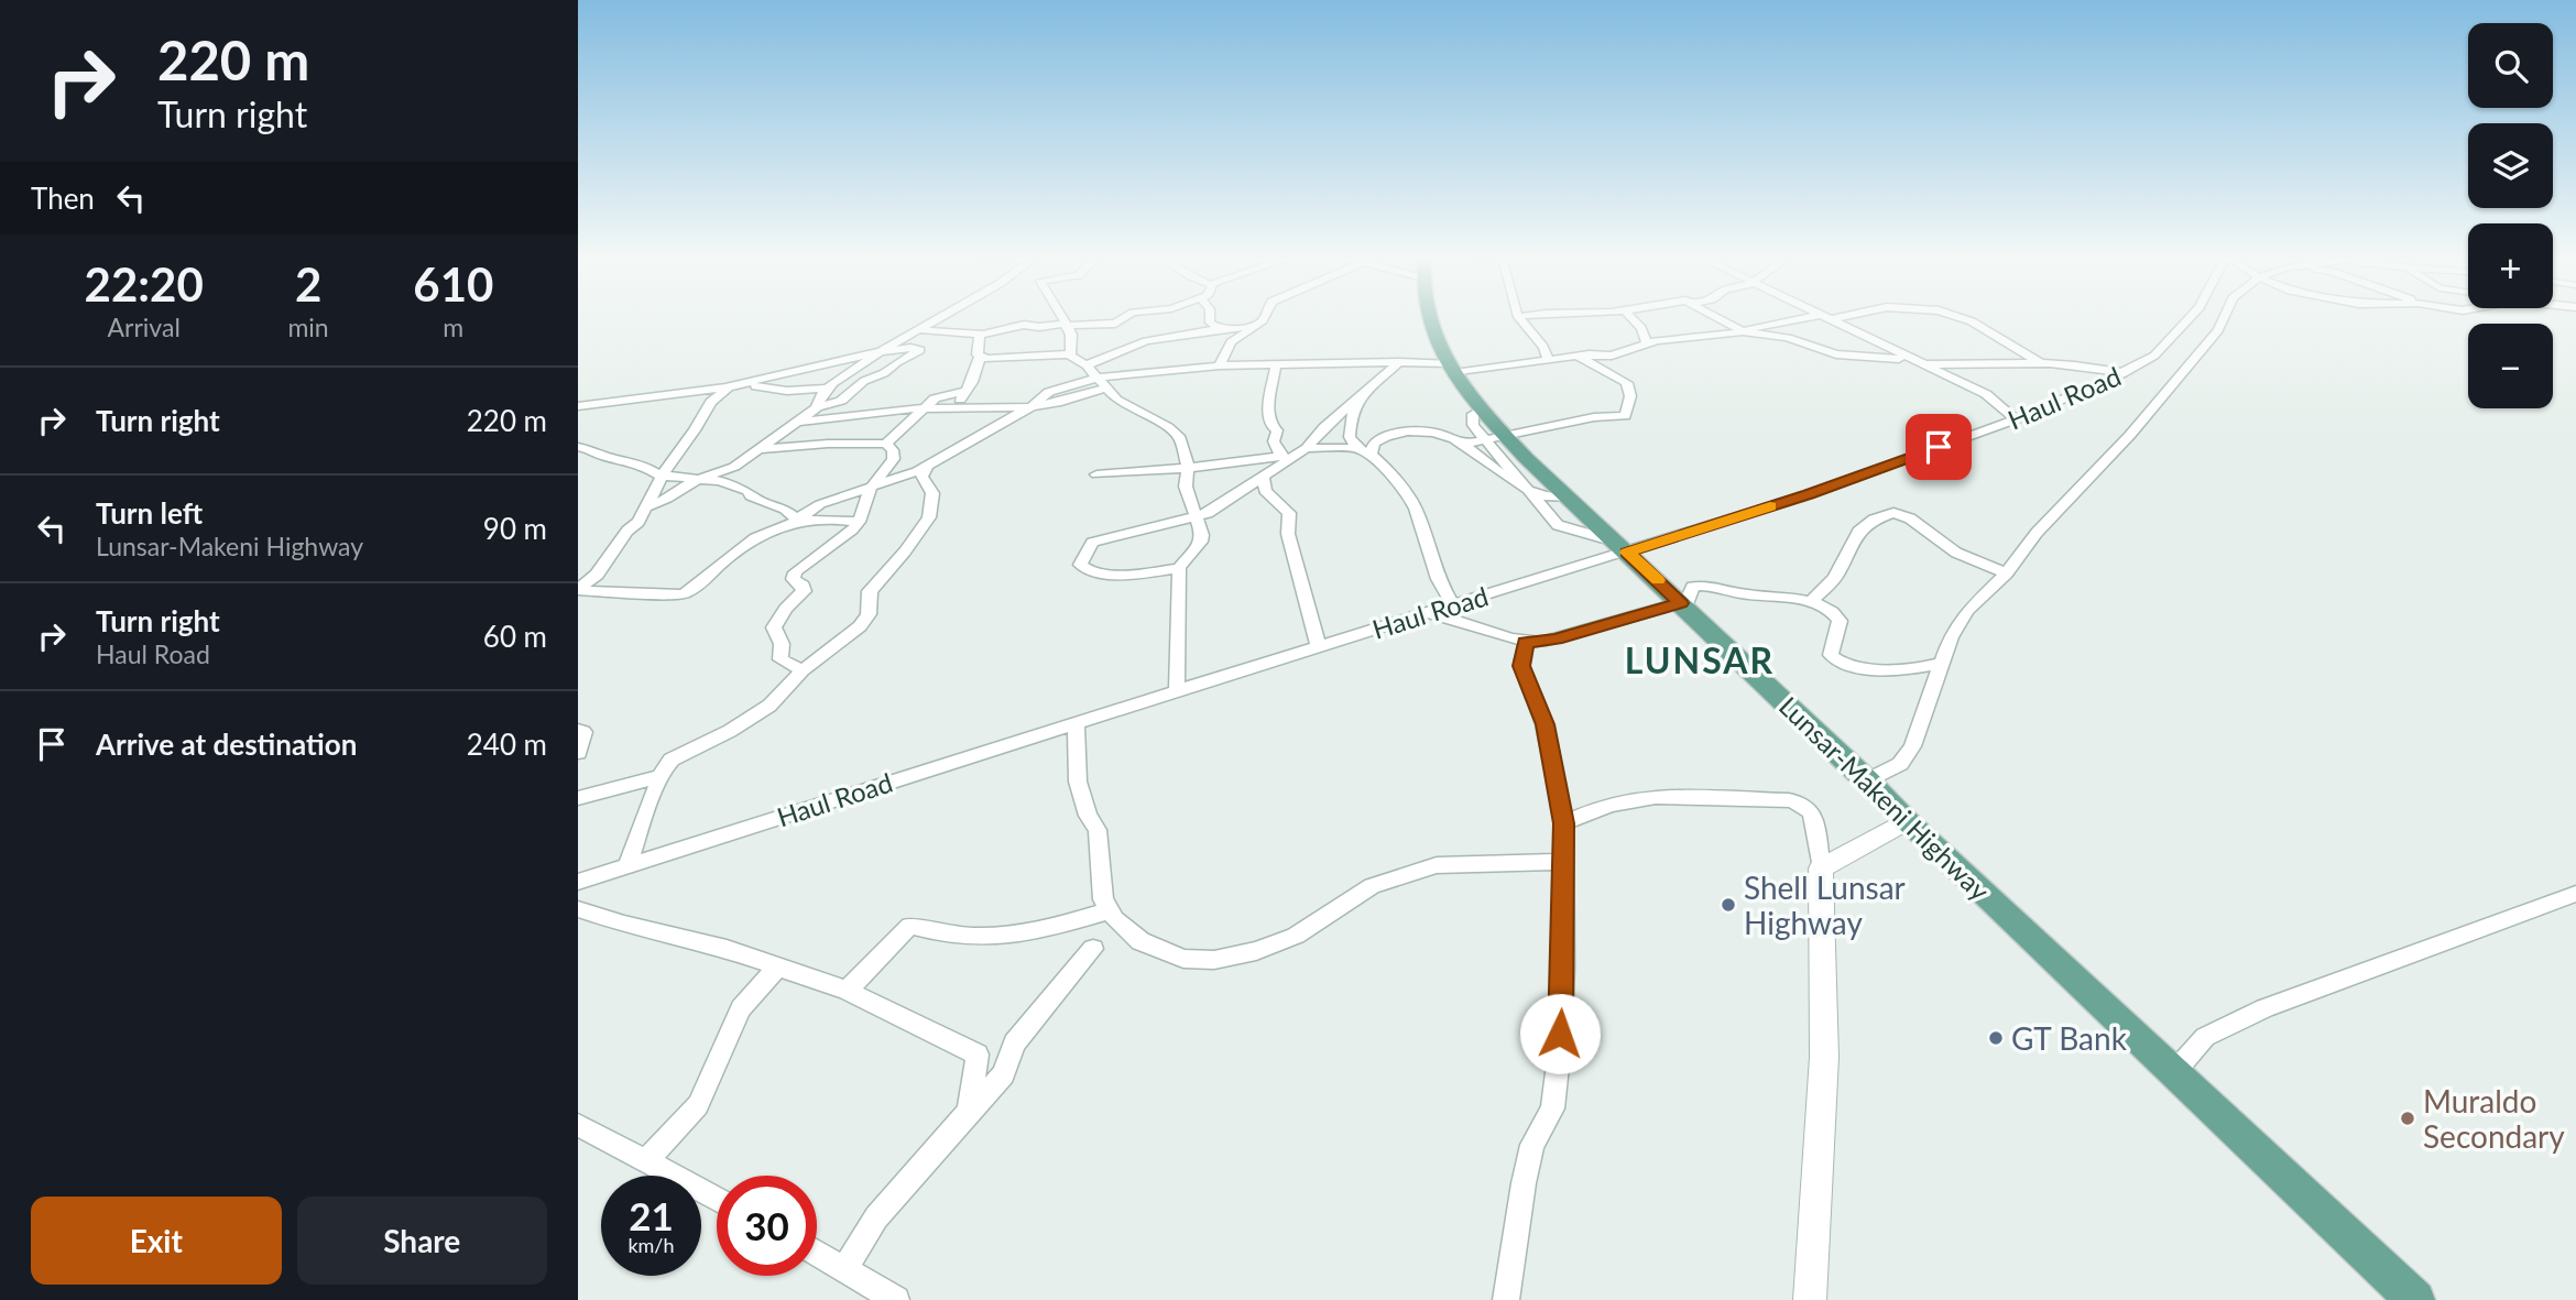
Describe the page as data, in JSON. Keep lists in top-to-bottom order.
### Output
{
  "streets": {
    "main road": ["Lunsar-Makeni Highway"],
    "street": ["Haul Road"]
  },
  "crossings": [
    ["Haul Road", "Lunsar-Makeni Highway"]
  ],
  "districts": ["LUNSAR"],
  "places": ["Shell Lunsar Highway", "GT Bank", "Muraldo Secondary"],
  "page": {
    "turn": ["220 m", "Turn right"],
    "map_buttons": ["+", "−"],
    "then": "Then",
    "eta": [
      "22:20",
      "Arrival",
      "2",
      "min",
      "610",
      "m"
    ],
    "list": [
      {
        "name": "Turn right",
        "value": "220 m"
      },
      {
        "name": "Turn left",
        "note": "Lunsar-Makeni Highway",
        "value": "90 m"
      },
      {
        "name": "Turn right",
        "note": "Haul Road",
        "value": "60 m"
      },
      {
        "name": "Arrive at destination",
        "value": "240 m"
      }
    ],
    "speed": "21 km/h",
    "limit": "30",
    "buttons": ["Exit", "Share"]
  }
}
